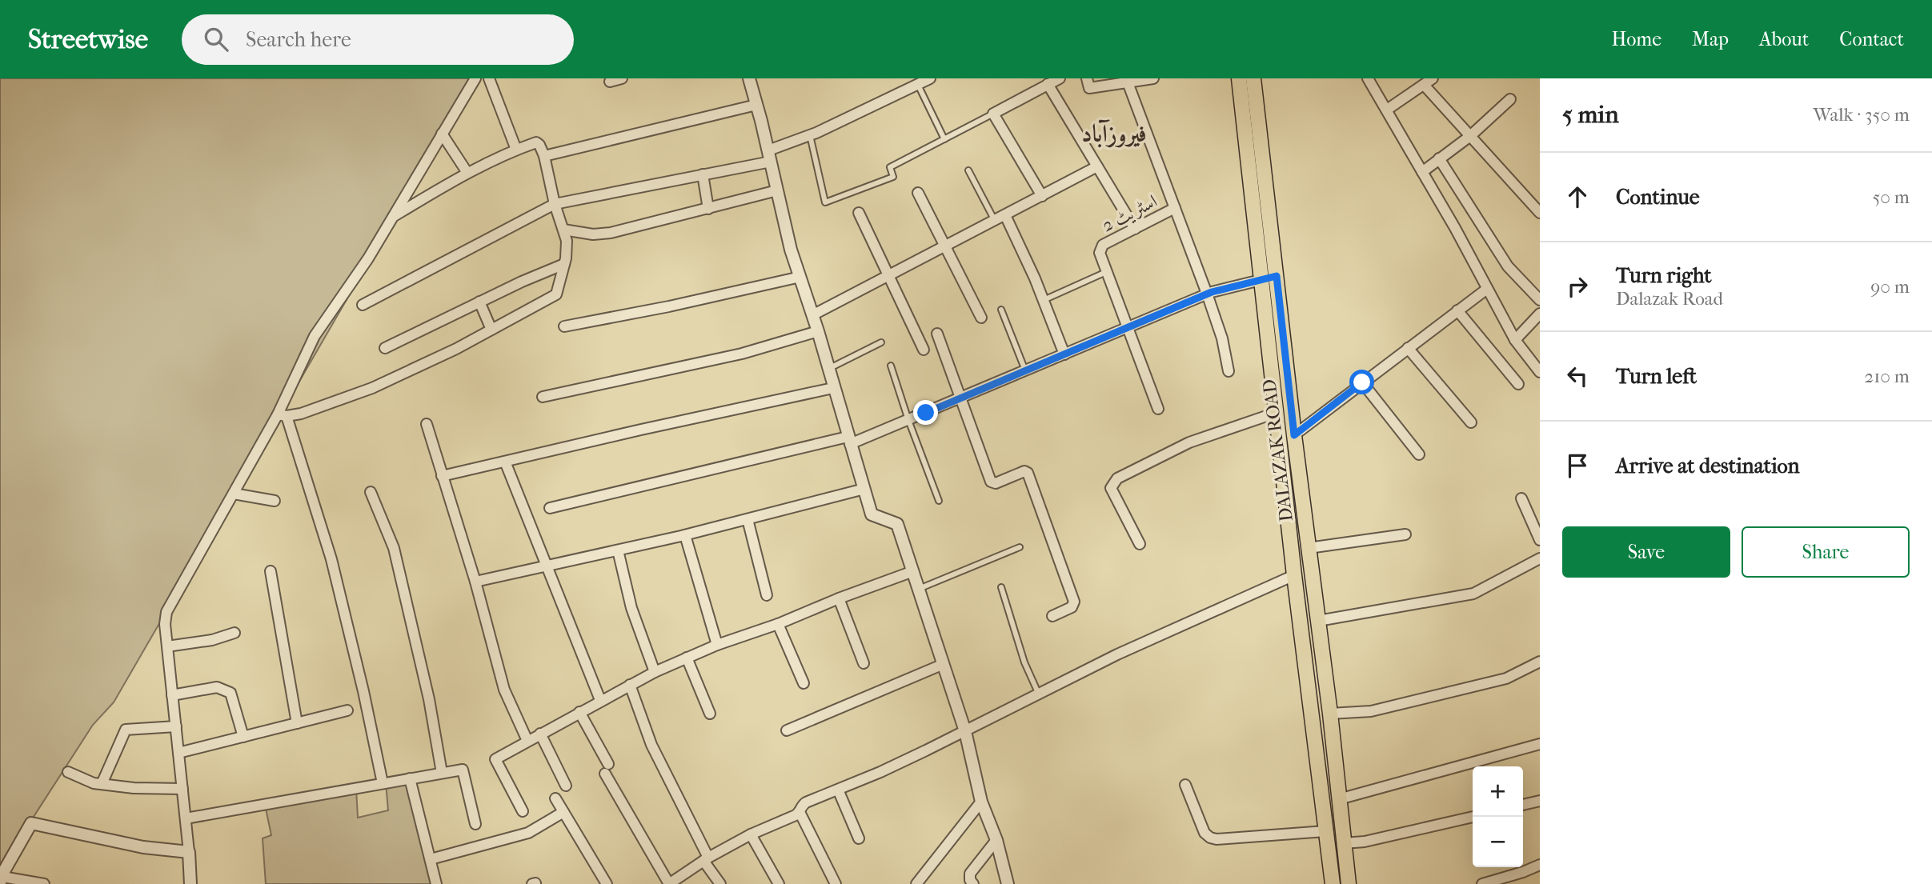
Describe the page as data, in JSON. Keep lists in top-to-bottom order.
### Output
{
  "streets": {
    "main road": ["DALAZAK ROAD"],
    "street": ["اسٹریٹ 2"]
  },
  "districts": ["فیروزآباد"],
  "page": {
    "header": "Streetwise",
    "search": "Search here",
    "nav": [
      "Home",
      "Map",
      "About",
      "Contact"
    ],
    "heading": ["5 min", "Walk · 350 m"],
    "list": [
      ["Continue", "50 m"],
      ["Turn right", "Dalazak Road", "90 m"],
      ["Turn left", "210 m"],
      "Arrive at destination"
    ],
    "buttons": ["Save", "Share"],
    "map_buttons": ["+", "−"]
  }
}
